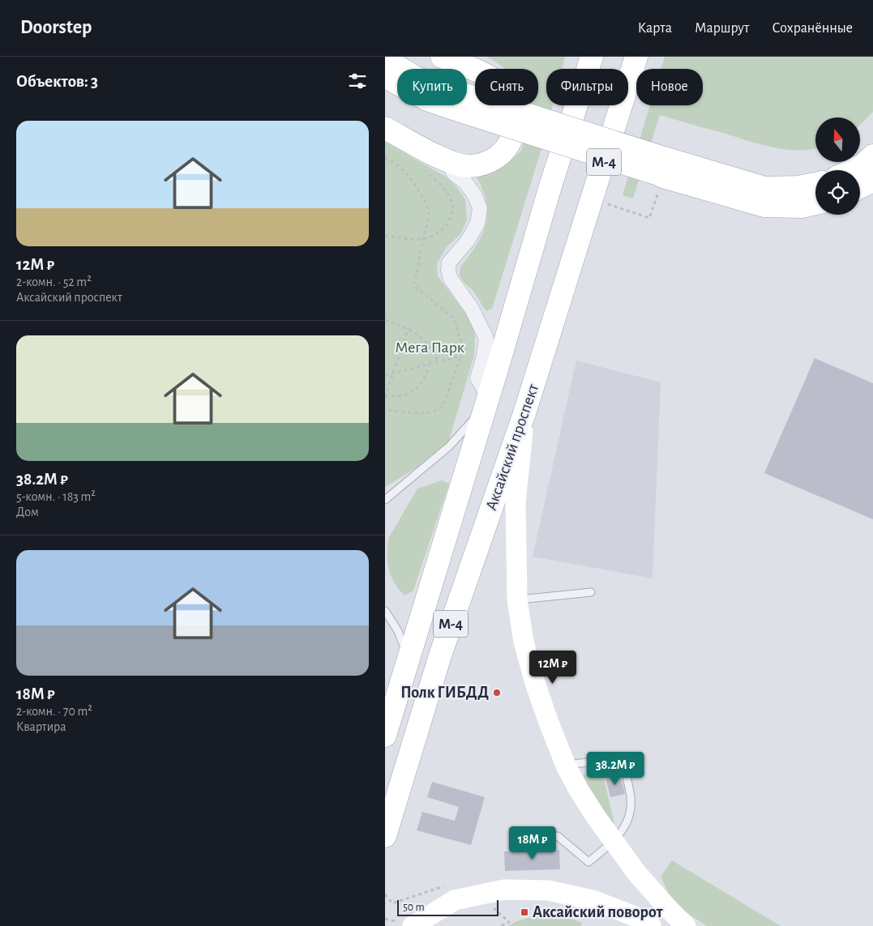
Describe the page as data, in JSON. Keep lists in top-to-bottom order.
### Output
{
  "streets": {
    "main road": ["М-4", "Аксайский проспект"]
  },
  "parks": ["Мега Парк"],
  "places": {
    "other": ["Полк ГИБДД"],
    "transit": ["Аксайский поворот"]
  },
  "scale_bar": "50 m",
  "north": "top",
  "page": {
    "header": "Doorstep",
    "nav": ["Карта", "Маршрут", "Сохранённые"],
    "heading": "Объектов: 3",
    "chip": [
      "Купить",
      "Снять",
      "Фильтры",
      "Новое"
    ],
    "list": [
      {
        "name": "12M ₽",
        "note": "2-комн. · 52 m² · Аксайский проспект"
      },
      {
        "name": "38.2M ₽",
        "note": "5-комн. · 183 m² · Дом"
      },
      {
        "name": "18M ₽",
        "note": "2-комн. · 70 m² · Квартира"
      }
    ],
    "price": ["12M ₽", "38.2M ₽", "18M ₽"],
    "scale": "50 m"
  }
}
